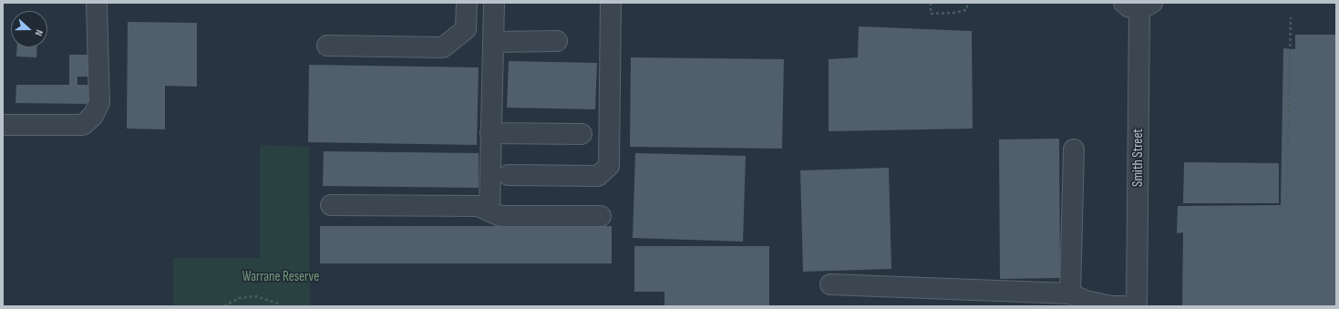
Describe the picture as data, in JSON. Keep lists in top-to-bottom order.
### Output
{
  "streets": {
    "street": ["Smith Street"]
  },
  "parks": ["Warrane Reserve"],
  "north": "right"
}
